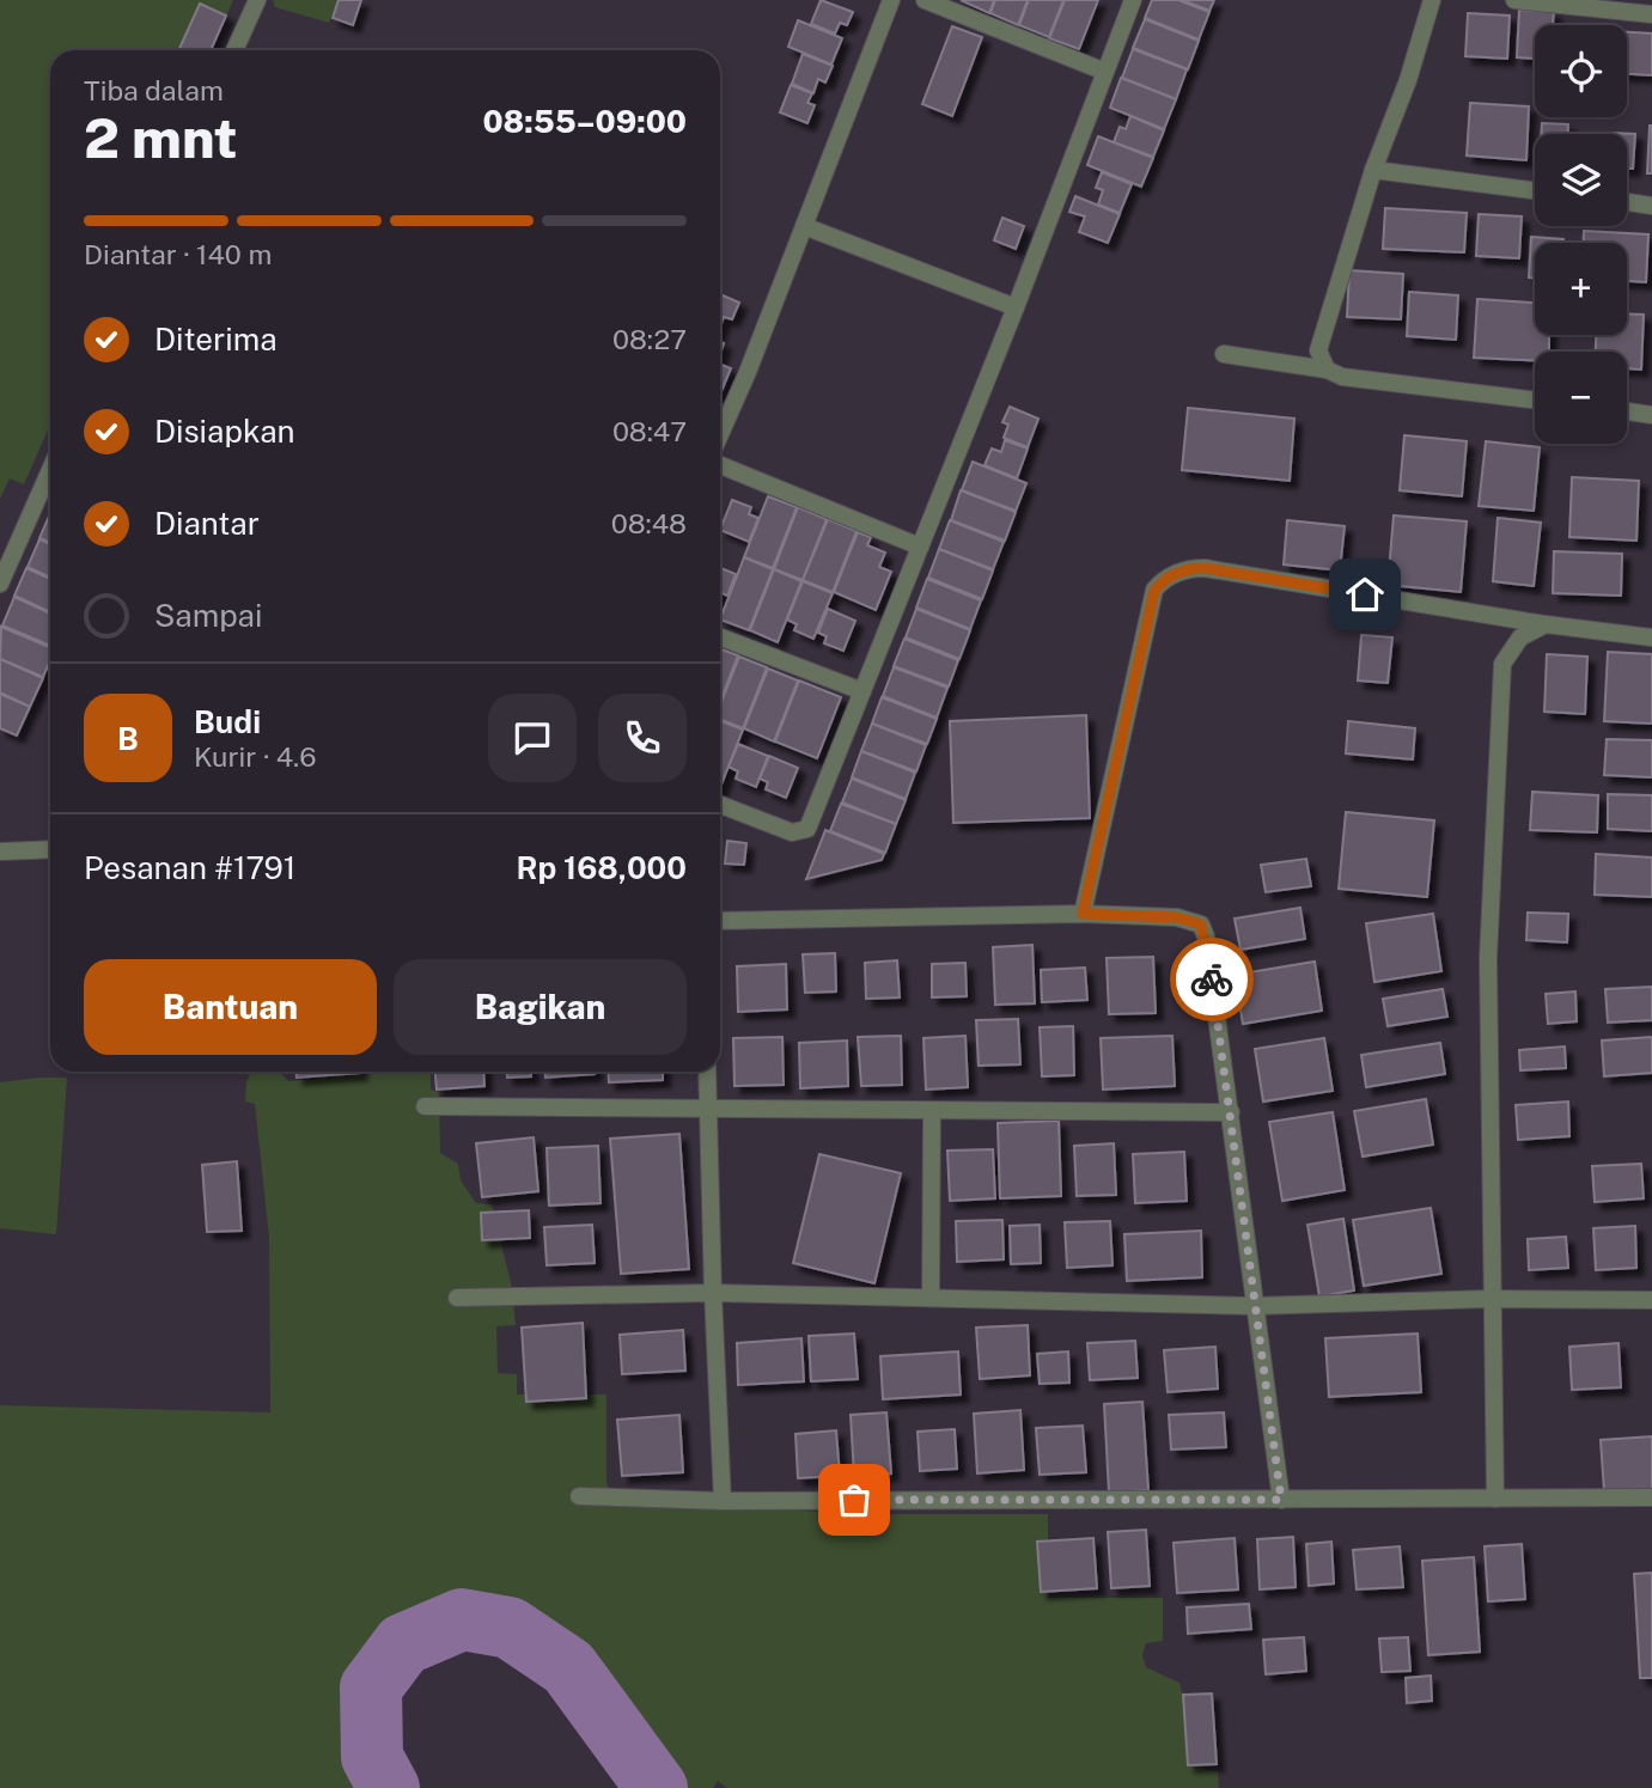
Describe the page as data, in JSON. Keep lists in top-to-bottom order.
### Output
{
  "page": {
    "map_buttons": ["+", "−"],
    "heading": ["2 mnt", "Tiba dalam", "08:55–09:00"],
    "panel": [
      "Budi",
      "Kurir · 4.6",
      "Pesanan #1791",
      "Rp 168,000"
    ],
    "bar": "Diantar · 140 m",
    "list": [
      ["Diterima", "08:27"],
      ["Disiapkan", "08:47"],
      ["Diantar", "08:48"],
      "Sampai"
    ],
    "round": "B",
    "buttons": ["Bantuan", "Bagikan"]
  }
}
